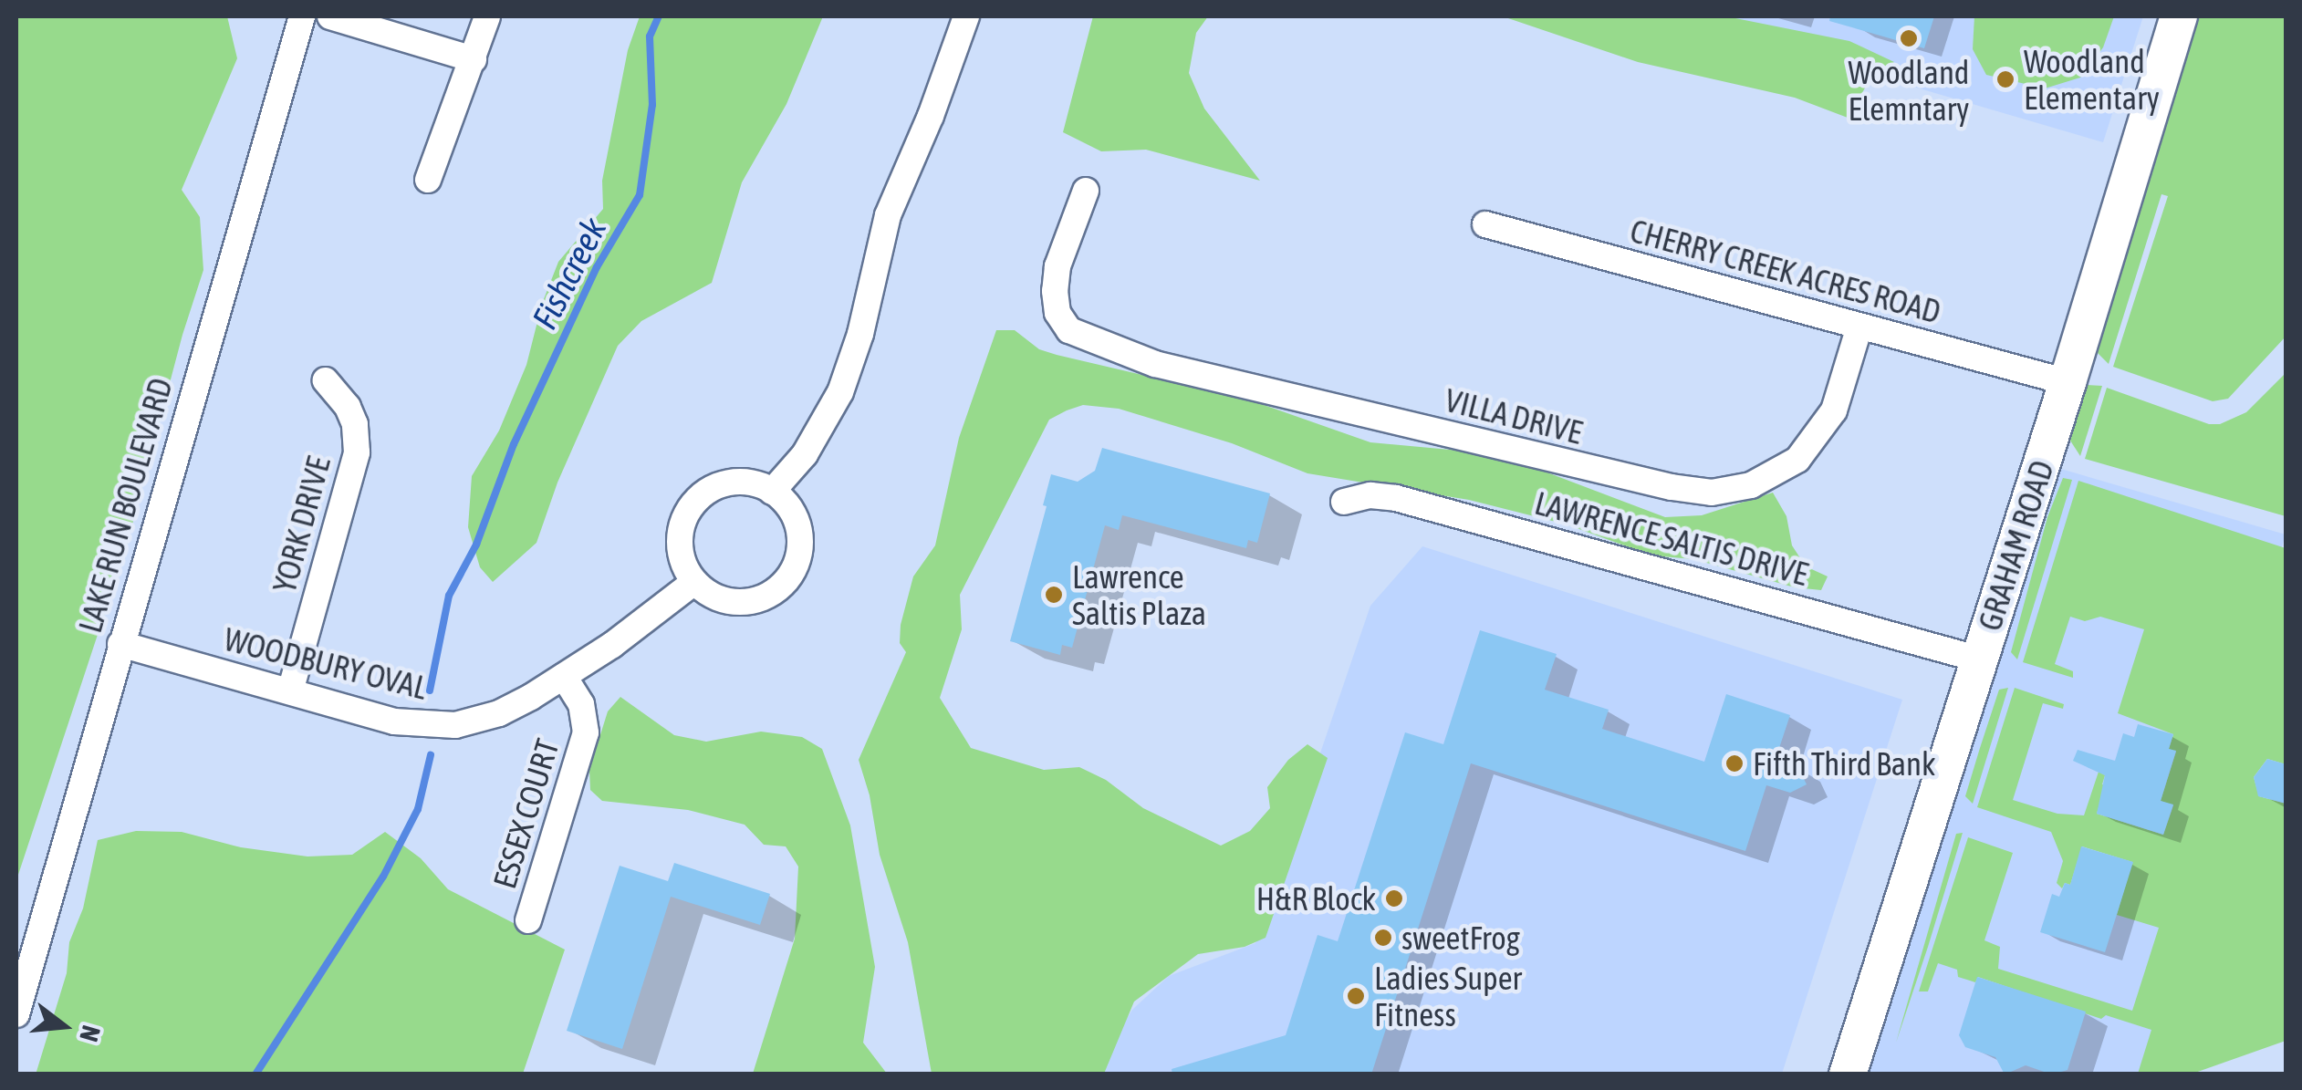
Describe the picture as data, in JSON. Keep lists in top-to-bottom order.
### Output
{
  "streets": {
    "main road": ["GRAHAM ROAD"],
    "street": [
      "CHERRY CREEK ACRES ROAD",
      "VILLA DRIVE",
      "LAKE RUN BOULEVARD",
      "YORK DRIVE",
      "LAWRENCE SALTIS DRIVE",
      "WOODBURY OVAL",
      "ESSEX COURT"
    ]
  },
  "crossings": [
    ["CHERRY CREEK ACRES ROAD", "VILLA DRIVE"],
    ["CHERRY CREEK ACRES ROAD", "GRAHAM ROAD"],
    ["LAKE RUN BOULEVARD", "WOODBURY OVAL"],
    ["YORK DRIVE", "WOODBURY OVAL"],
    ["LAWRENCE SALTIS DRIVE", "GRAHAM ROAD"],
    ["WOODBURY OVAL", "ESSEX COURT"]
  ],
  "water": ["Fishcreek"],
  "places": [
    "Woodland Elemntary",
    "Woodland Elementary",
    "Lawrence Saltis Plaza",
    "Fifth Third Bank",
    "H&R Block",
    "sweetFrog",
    "Ladies Super Fitness"
  ],
  "north": "right"
}
